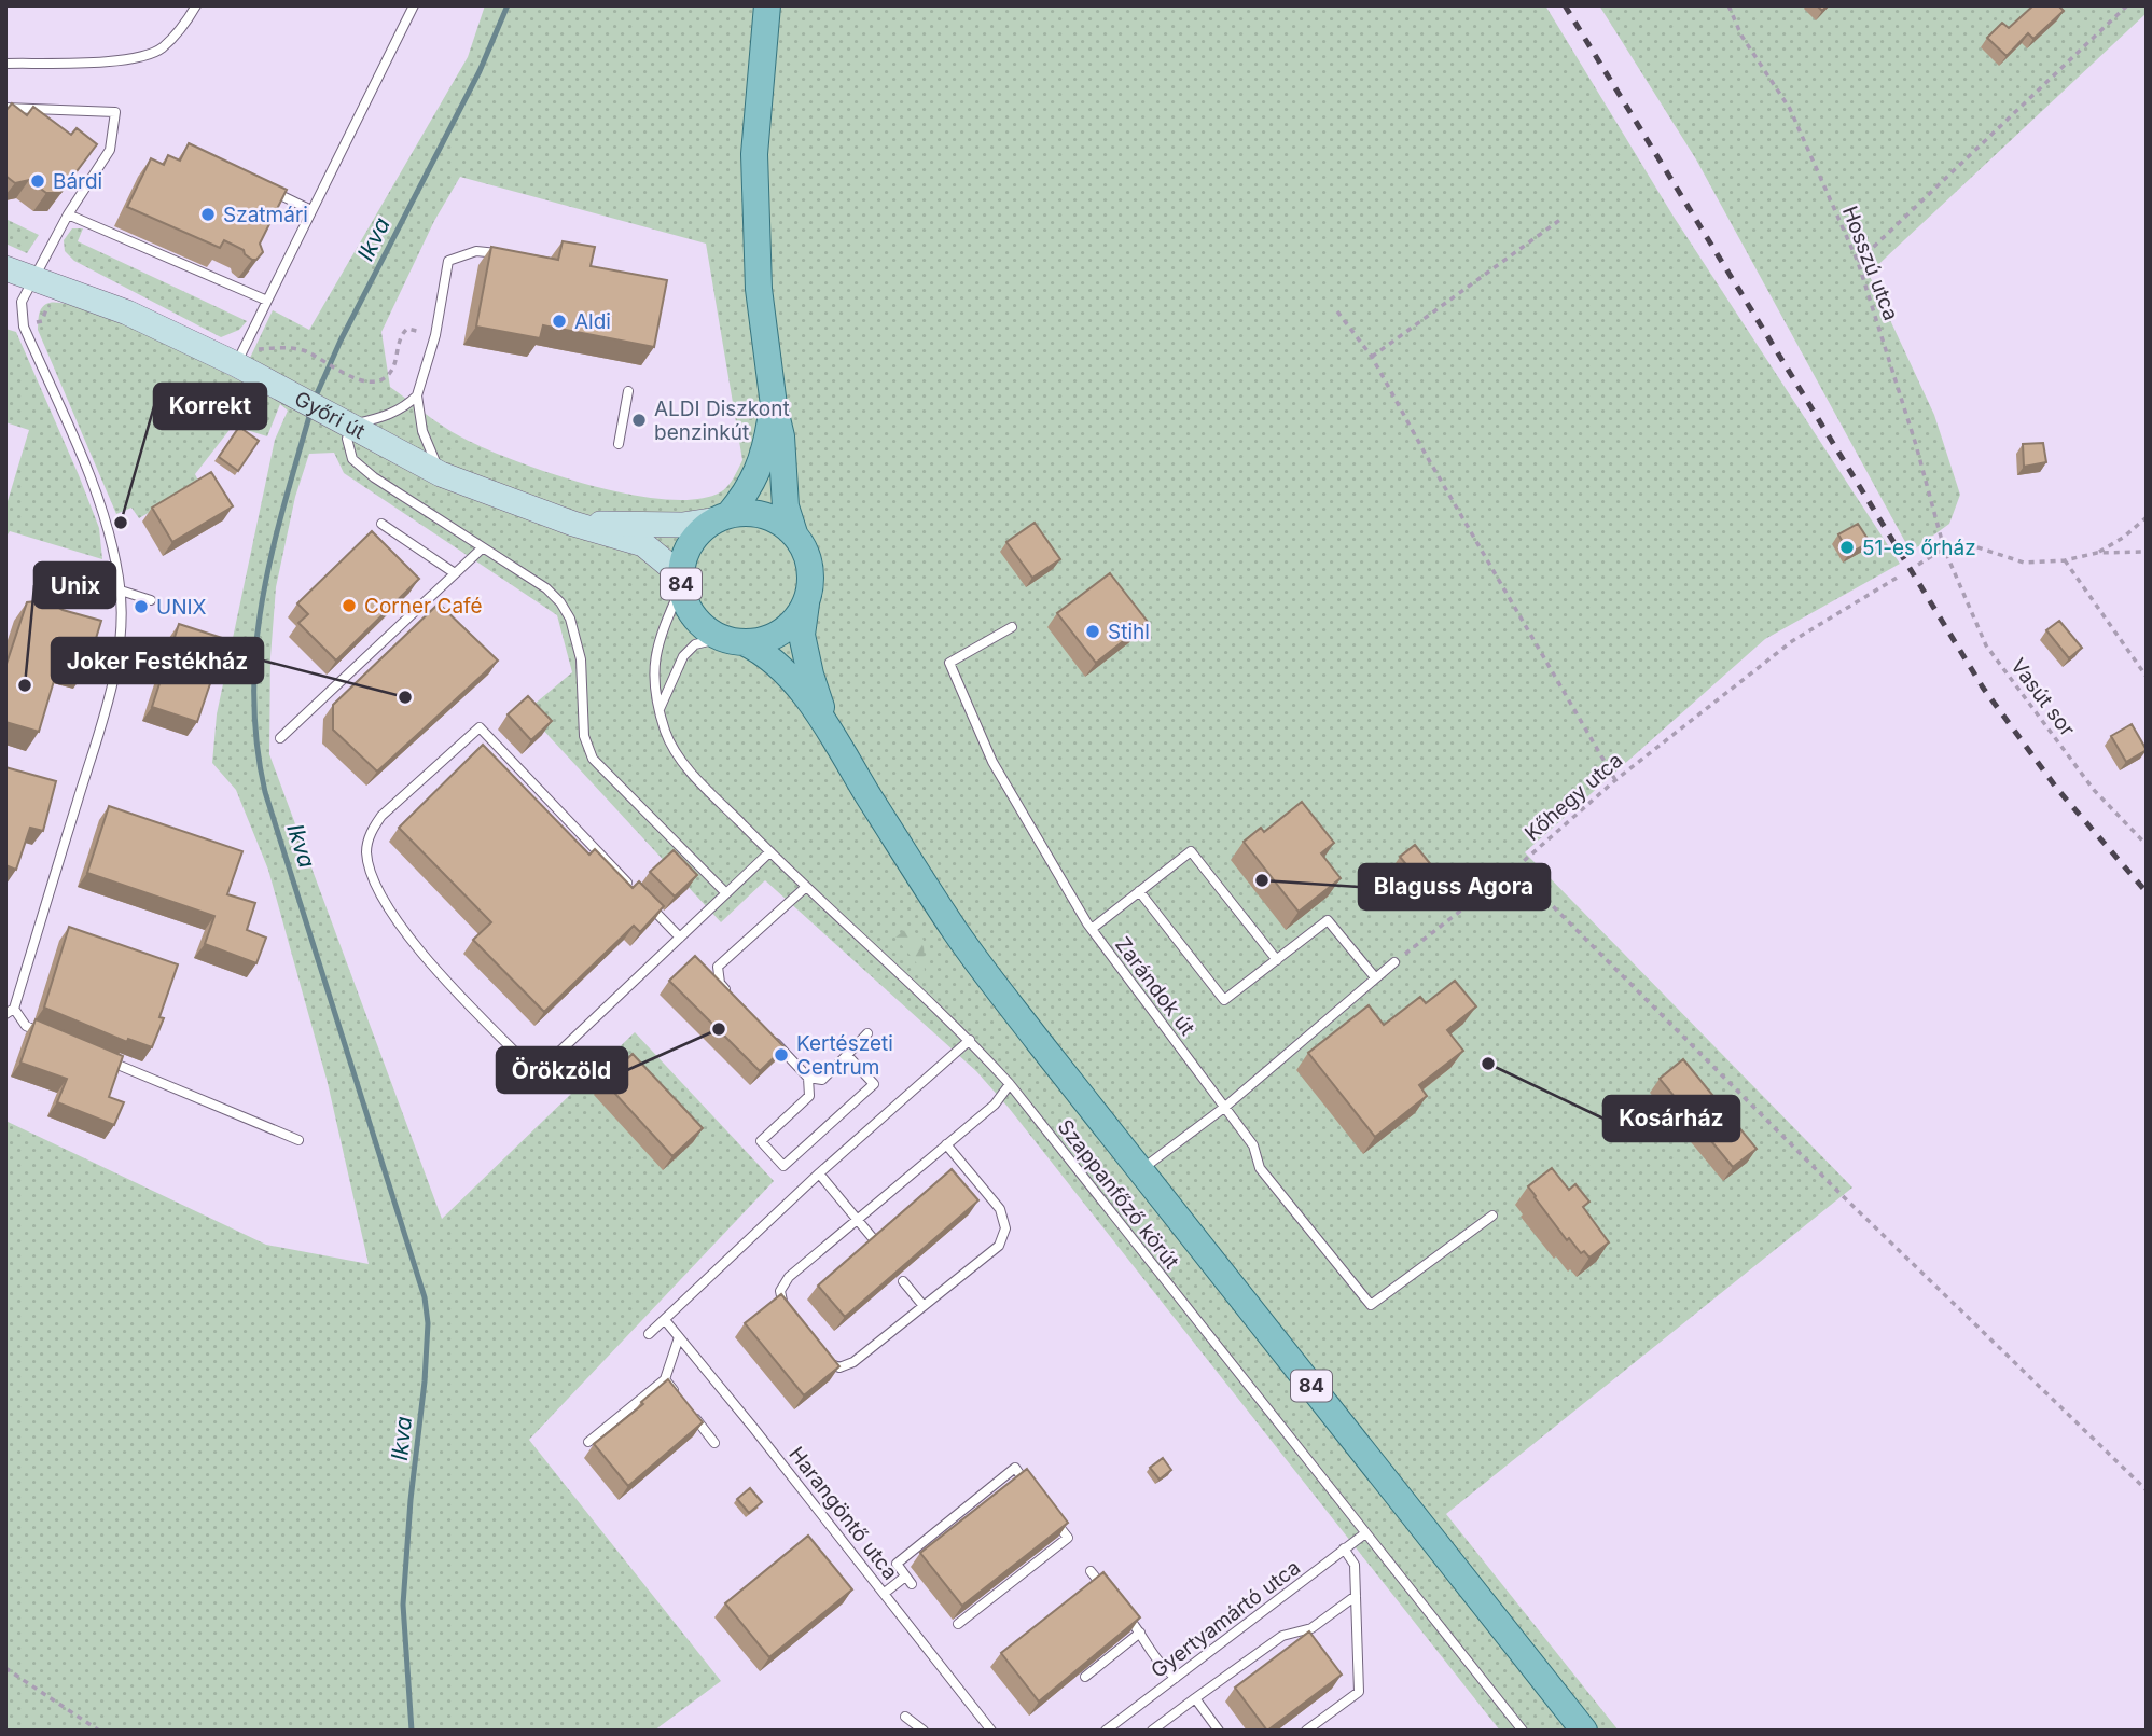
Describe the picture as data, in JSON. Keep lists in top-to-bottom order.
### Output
{
  "streets": {
    "main road": ["Győri út", "84"],
    "lane": [
      "Zarándok út",
      "Szappanfőző körút",
      "Harangöntő utca",
      "Gyertyamártó utca"
    ],
    "path": ["Hosszú utca", "Vasút sor", "Kőhegy utca"]
  },
  "crossings": [
    ["Hosszú utca", "Vasút sor"],
    ["Győri út", "84"],
    ["Győri út", "Szappanfőző körút"],
    ["84", "Szappanfőző körút"],
    ["Szappanfőző körút", "Gyertyamártó utca"]
  ],
  "water": ["Ikva"],
  "places": [
    "Bárdi",
    "Szatmári",
    "Aldi",
    "ALDI Diszkont benzinkút",
    "Korrekt",
    "51-es őrház",
    "Corner Café",
    "UNIX",
    "Stihl",
    "Unix",
    "Joker Festékház",
    "Blaguss Agora",
    "Örökzöld",
    "Kertészeti Centrum",
    "Kosárház"
  ]
}
